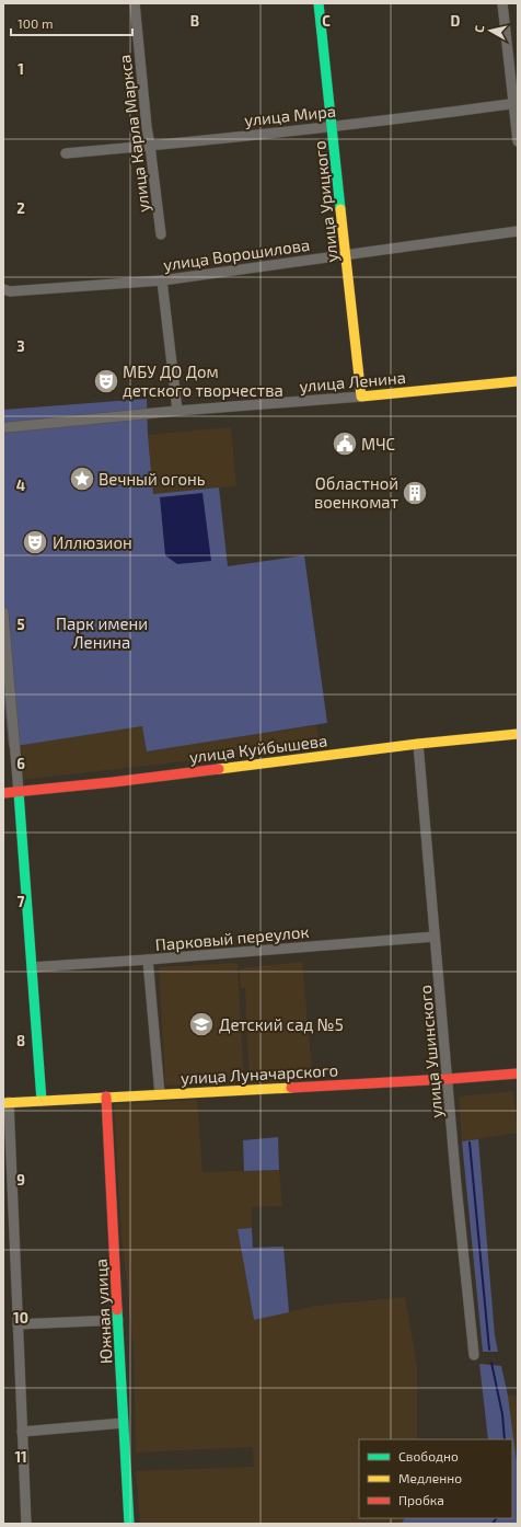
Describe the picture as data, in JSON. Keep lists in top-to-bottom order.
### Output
{
  "streets": {
    "street": [
      "улица Мира",
      "улица Карла Маркса",
      "улица Урицкого",
      "улица Ворошилова",
      "улица Ленина",
      "улица Куйбышева",
      "Парковый переулок",
      "улица Ушинского",
      "улица Луначарского",
      "Южная улица"
    ]
  },
  "crossings": [
    ["улица Мира", "улица Карла Маркса"],
    ["улица Мира", "улица Урицкого"],
    ["улица Урицкого", "улица Ворошилова"],
    ["улица Урицкого", "улица Ленина"],
    ["улица Куйбышева", "улица Ушинского"],
    ["Парковый переулок", "улица Ушинского"],
    ["улица Ушинского", "улица Луначарского"],
    ["улица Луначарского", "Южная улица"]
  ],
  "parks": ["Парк имени Ленина"],
  "places": {
    "theatre": ["МБУ ДО Дом детского творчества", "Иллюзион"],
    "public building": ["МЧС"],
    "place": ["Вечный огонь"],
    "building": ["Областной военкомат"],
    "school or university": ["Детский сад №5"]
  },
  "legend": ["Свободно", "Медленно", "Пробка"],
  "scale_bar": "100 m",
  "north": "left",
  "grid": {
    "columns": ["B", "C", "D"],
    "rows": [
      "1",
      "2",
      "3",
      "4",
      "5",
      "6",
      "7",
      "8",
      "9",
      "10",
      "11"
    ]
  }
}
